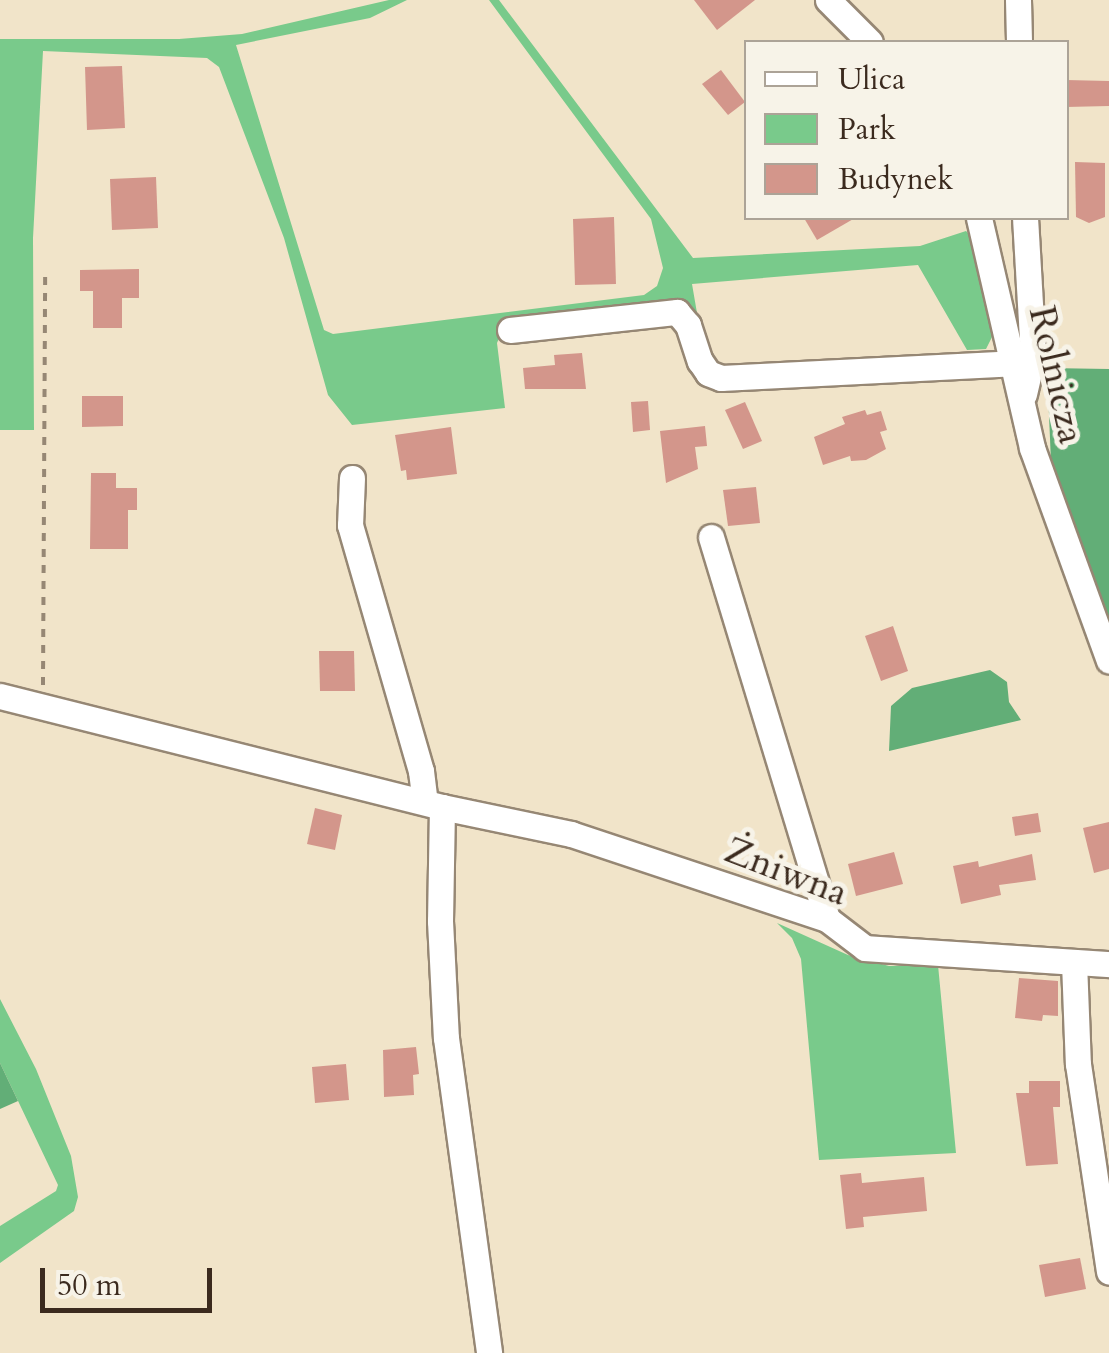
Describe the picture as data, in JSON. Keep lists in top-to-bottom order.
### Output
{
  "streets": {
    "street": ["Rolnicza", "Żniwna"]
  },
  "legend": ["Ulica", "Park", "Budynek"],
  "scale_bar": "50 m"
}
